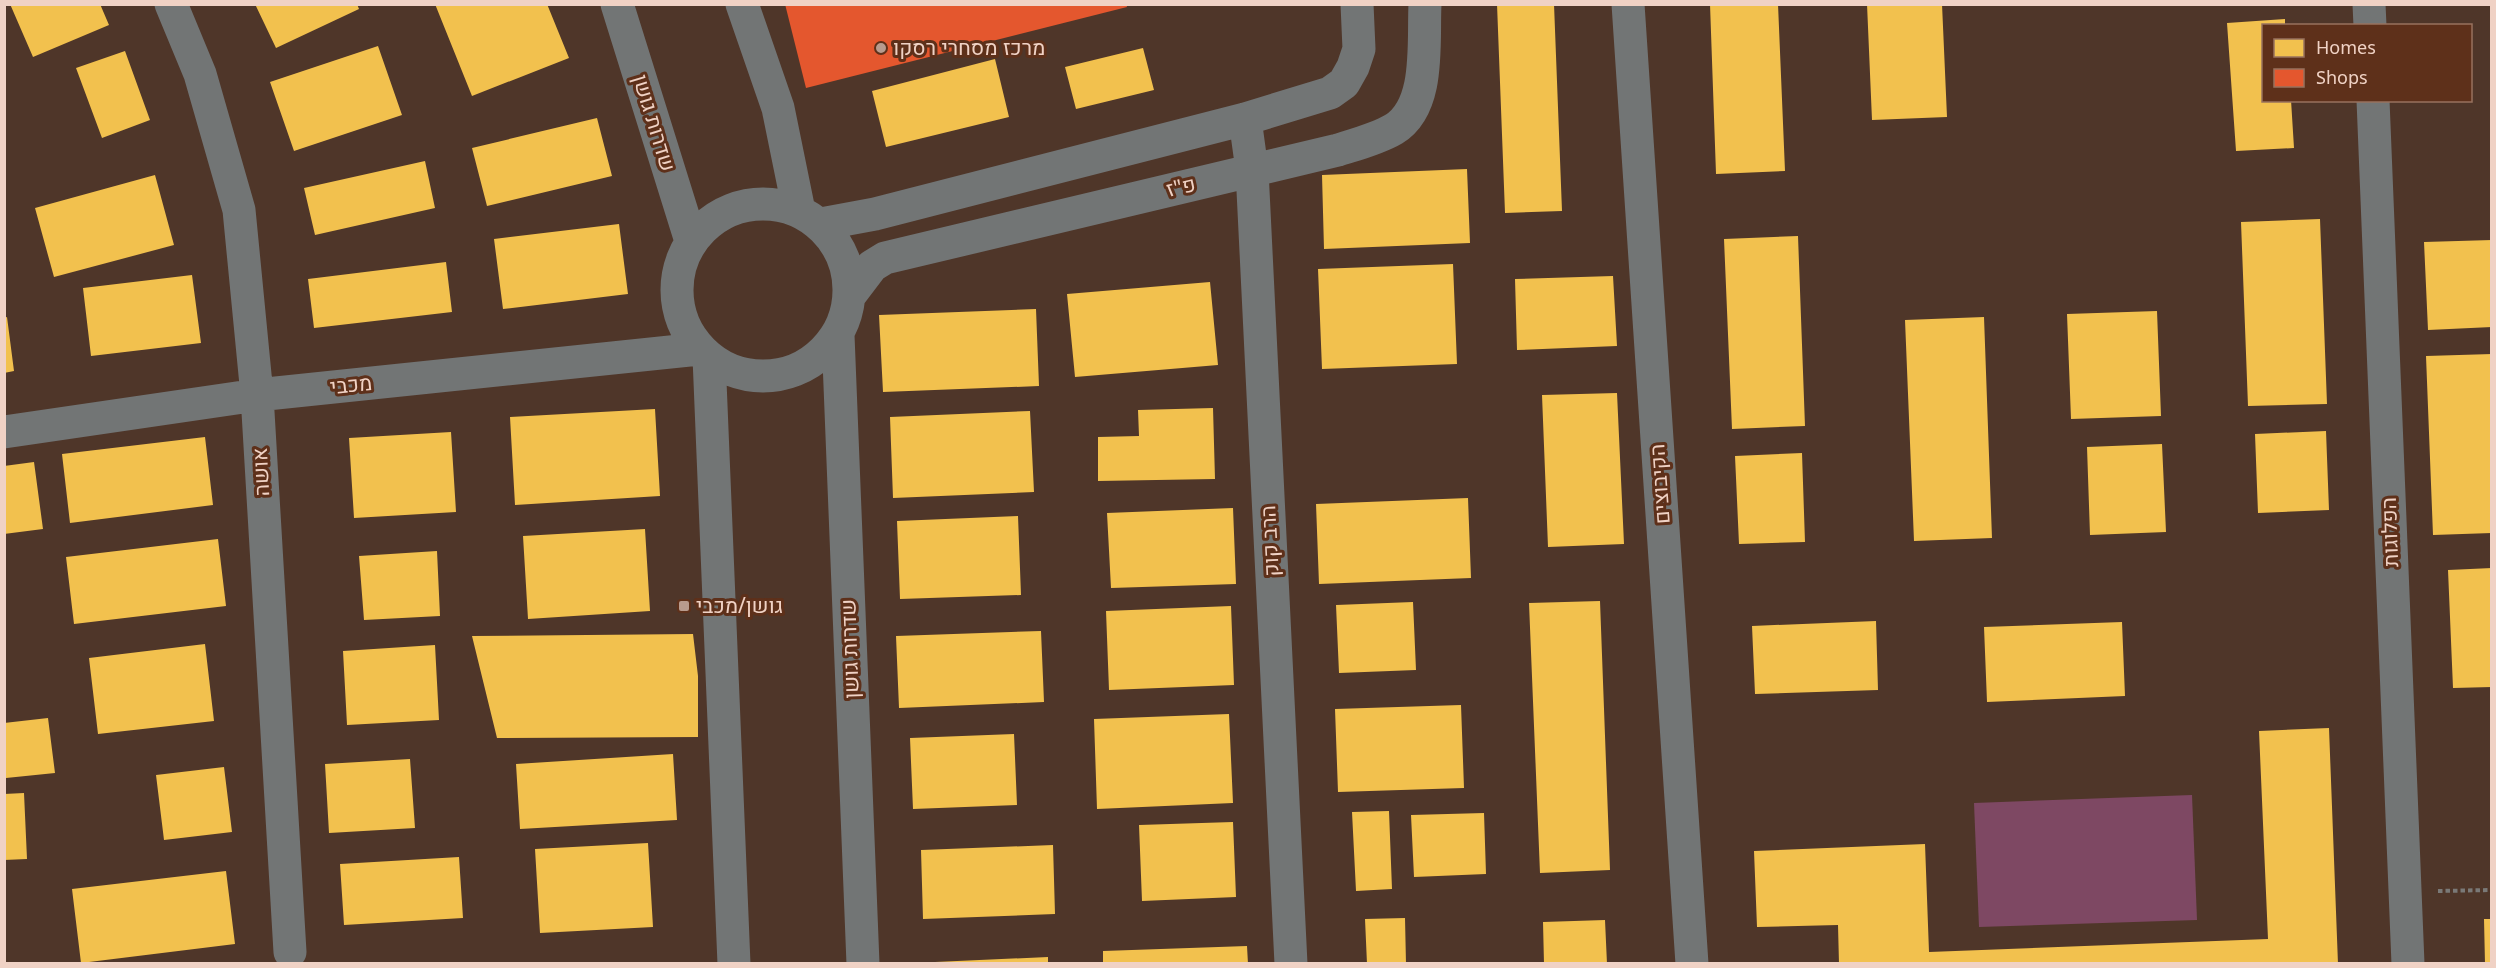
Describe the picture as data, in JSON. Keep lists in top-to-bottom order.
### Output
{
  "streets": {
    "street": [
      "שדרות גושן",
      "פ\"ז",
      "מכבי",
      "אושה",
      "הקיבוצים",
      "הפלוגות",
      "הרב קוק"
    ]
  },
  "crossings": [
    ["שדרות גושן", "פ\"ז"],
    ["שדרות גושן", "מכבי"],
    ["פ\"ז", "מכבי"],
    ["פ\"ז", "הרב קוק"],
    ["מכבי", "אושה"]
  ],
  "places": {
    "other": ["מרכז מסחרי רסקו"],
    "transit": ["גושן/מכבי"]
  },
  "legend": ["Homes", "Shops"]
}
